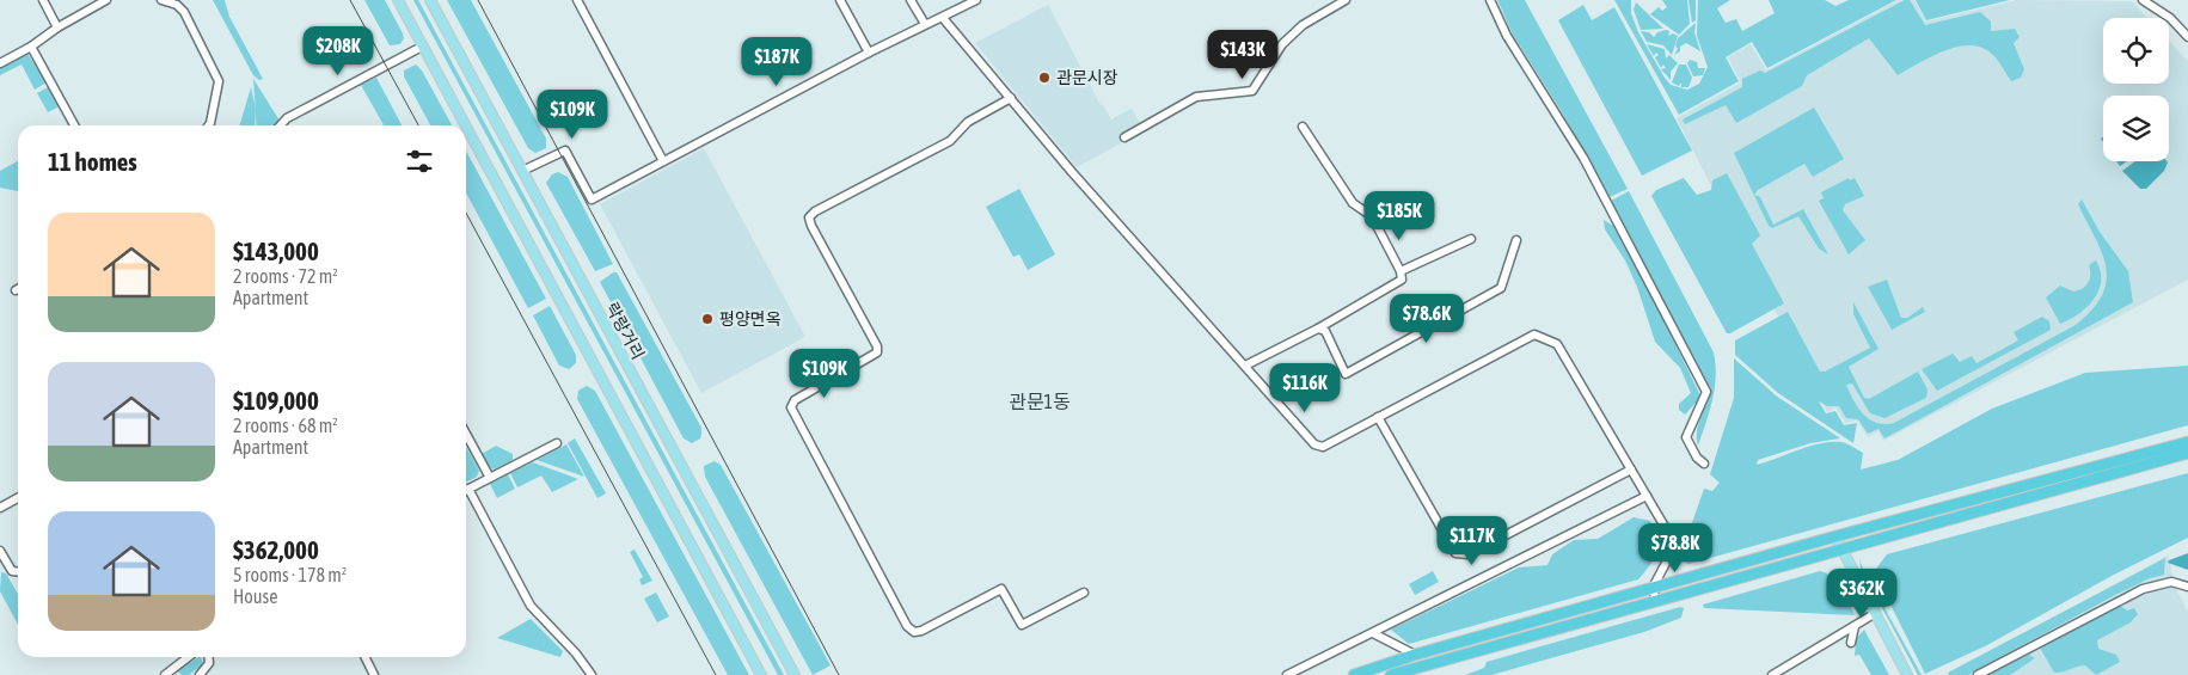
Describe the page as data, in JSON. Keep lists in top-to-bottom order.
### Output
{
  "streets": {
    "main road": ["락랑거리"]
  },
  "districts": ["관문1동"],
  "places": ["관문시장", "평양면옥"],
  "page": {
    "price": [
      "$208K",
      "$143K",
      "$187K",
      "$109K",
      "$185K",
      "$78.6K",
      "$109K",
      "$116K",
      "$117K",
      "$78.8K",
      "$362K"
    ],
    "heading": "11 homes",
    "list": [
      {
        "name": "$143,000",
        "note": "2 rooms · 72 m² · Apartment"
      },
      {
        "name": "$109,000",
        "note": "2 rooms · 68 m² · Apartment"
      },
      {
        "name": "$362,000",
        "note": "5 rooms · 178 m² · House"
      }
    ]
  }
}
